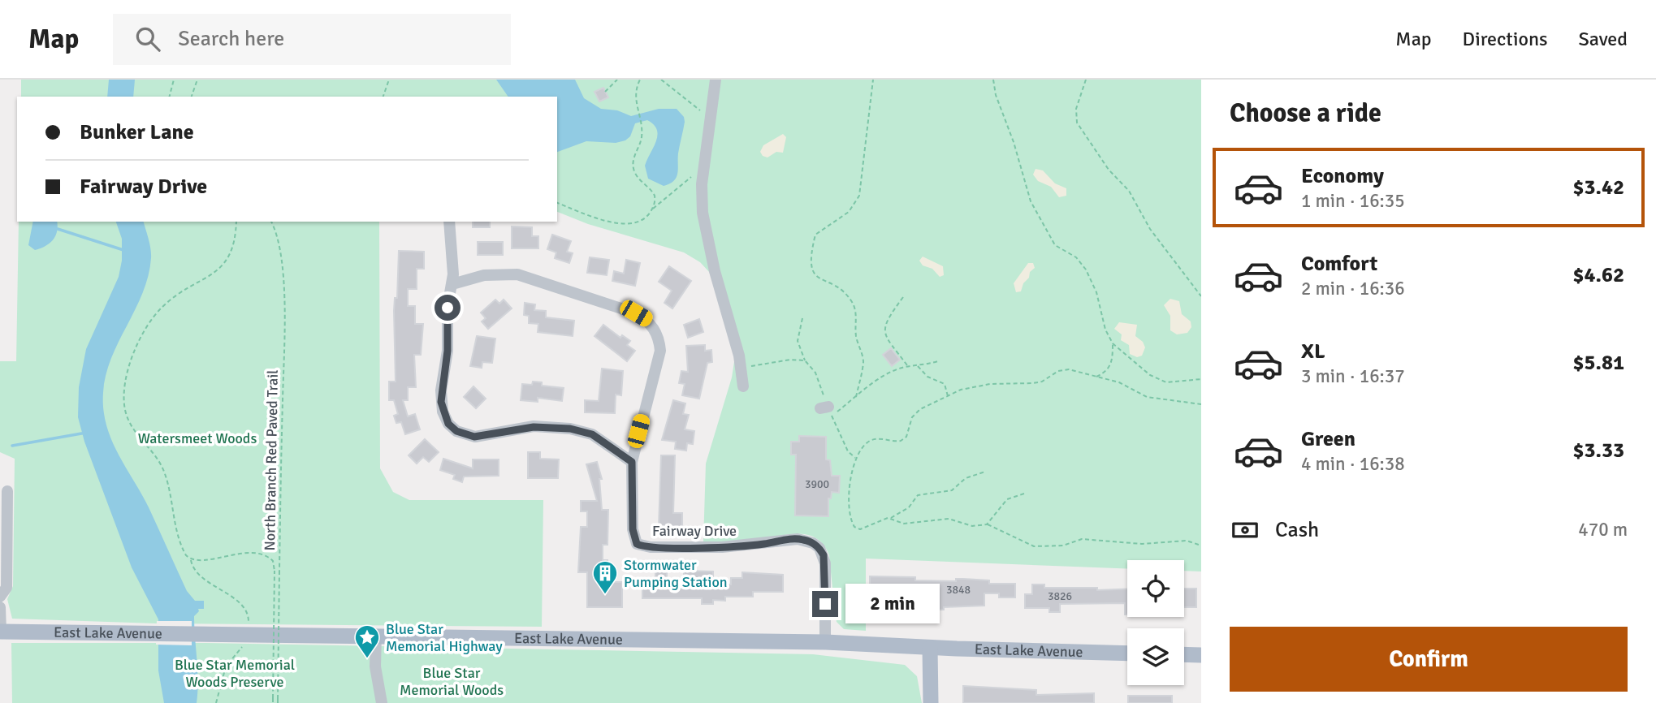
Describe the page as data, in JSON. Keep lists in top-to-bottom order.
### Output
{
  "streets": {
    "main road": ["East Lake Avenue"],
    "street": ["Fairway Drive"],
    "path": ["North Branch Red Paved Trail"]
  },
  "crossings": [
    ["Fairway Drive", "East Lake Avenue"]
  ],
  "parks": ["Watersmeet Woods", "Blue Star Memorial Woods Preserve", "Blue Star Memorial Woods"],
  "places": {
    "building": ["Stormwater Pumping Station"],
    "place": ["Blue Star Memorial Highway"]
  },
  "house_numbers": ["3900", "3848", "3826"],
  "page": {
    "header": "Map",
    "search": "Search here",
    "nav": ["Map", "Directions", "Saved"],
    "heading": "Choose a ride",
    "banner": ["Bunker Lane", "Fairway Drive"],
    "list": [
      {
        "name": "Economy",
        "note": "1 min · 16:35",
        "value": "$3.42"
      },
      {
        "name": "Comfort",
        "note": "2 min · 16:36",
        "value": "$4.62"
      },
      {
        "name": "XL",
        "note": "3 min · 16:37",
        "value": "$5.81"
      },
      {
        "name": "Green",
        "note": "4 min · 16:38",
        "value": "$3.33"
      }
    ],
    "pay": ["Cash", "470 m"],
    "bubble": "2 min",
    "buttons": "Confirm"
  }
}
